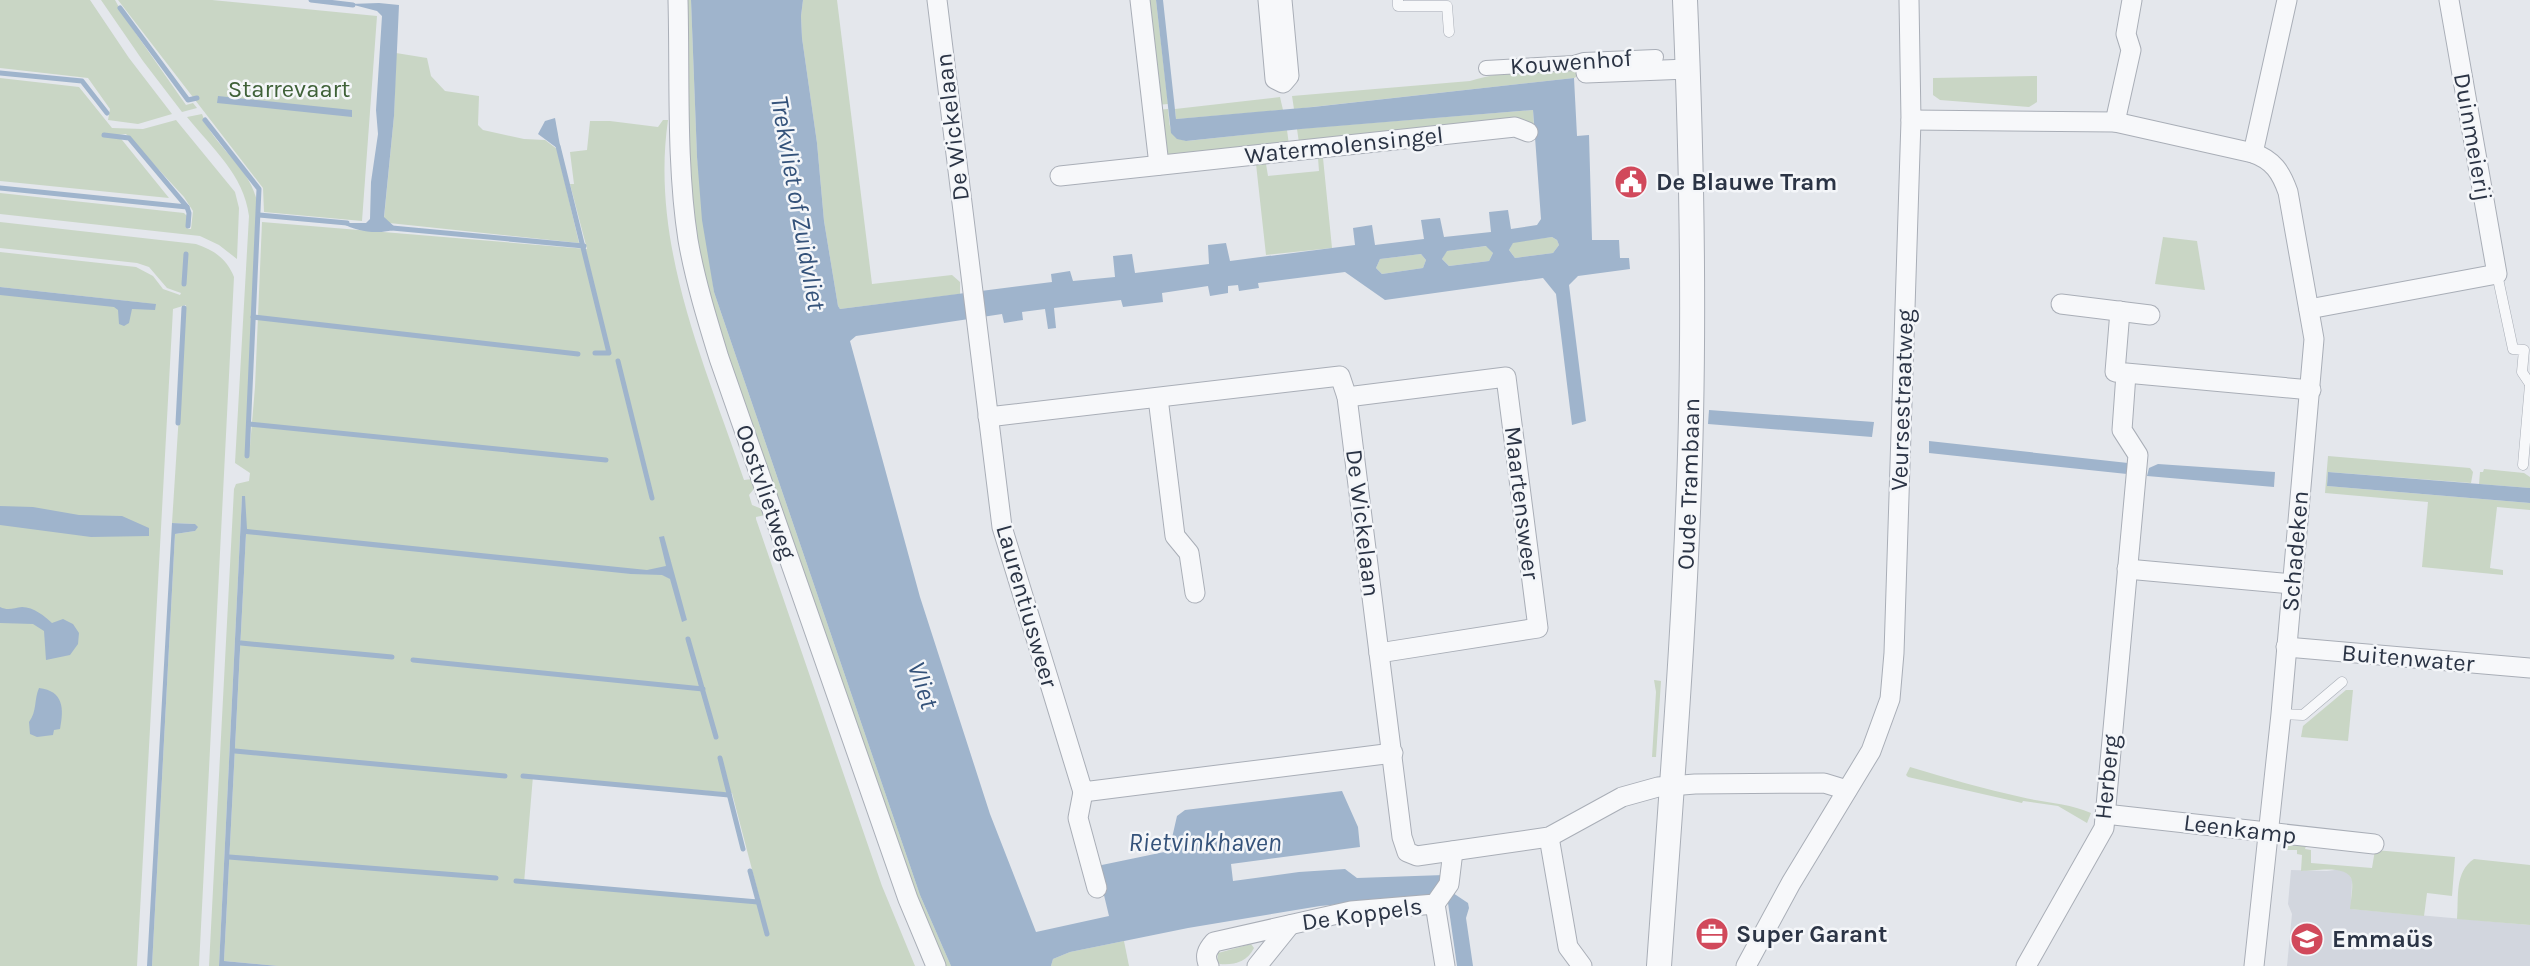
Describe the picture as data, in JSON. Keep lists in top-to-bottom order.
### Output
{
  "streets": {
    "street": [
      "Kouwenhof",
      "De Wickelaan",
      "Duinmeierij",
      "Watermolensingel",
      "Veursestraatweg",
      "Oude Trambaan",
      "Oostvlietweg",
      "Maartensweer",
      "Schadeken",
      "Laurentiusweer",
      "Buitenwater",
      "Herberg",
      "Leenkamp",
      "De Koppels"
    ]
  },
  "crossings": [
    ["Kouwenhof", "Oude Trambaan"],
    ["De Wickelaan", "Maartensweer"],
    ["De Wickelaan", "Laurentiusweer"],
    ["De Wickelaan", "De Koppels"],
    ["Veursestraatweg", "Schadeken"],
    ["Oude Trambaan", "De Koppels"],
    ["Schadeken", "Buitenwater"],
    ["Schadeken", "Leenkamp"],
    ["Herberg", "Leenkamp"]
  ],
  "water": ["Trekvliet of Zuidvliet", "Vliet", "Rietvinkhaven"],
  "parks": ["Starrevaart"],
  "places": {
    "public building": ["De Blauwe Tram"],
    "office": ["Super Garant"],
    "school or university": ["Emmaüs"]
  }
}
